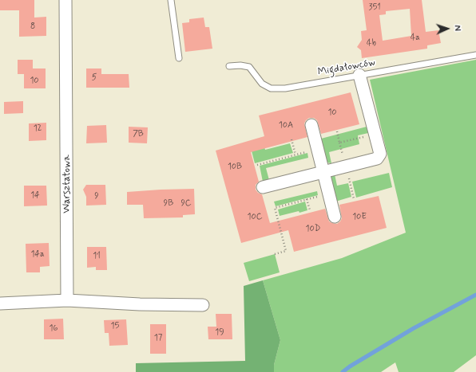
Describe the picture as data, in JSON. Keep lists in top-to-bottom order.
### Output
{
  "streets": {
    "street": ["Warsztatowa"],
    "lane": ["Migdałowców"]
  },
  "house_numbers": [
    "351",
    "8",
    "4a",
    "4b",
    "5",
    "10",
    "10",
    "10A",
    "12",
    "7B",
    "10B",
    "14",
    "9",
    "9B",
    "9C",
    "10C",
    "10E",
    "10D",
    "14a",
    "11",
    "15",
    "16",
    "19",
    "17"
  ],
  "north": "right"
}
